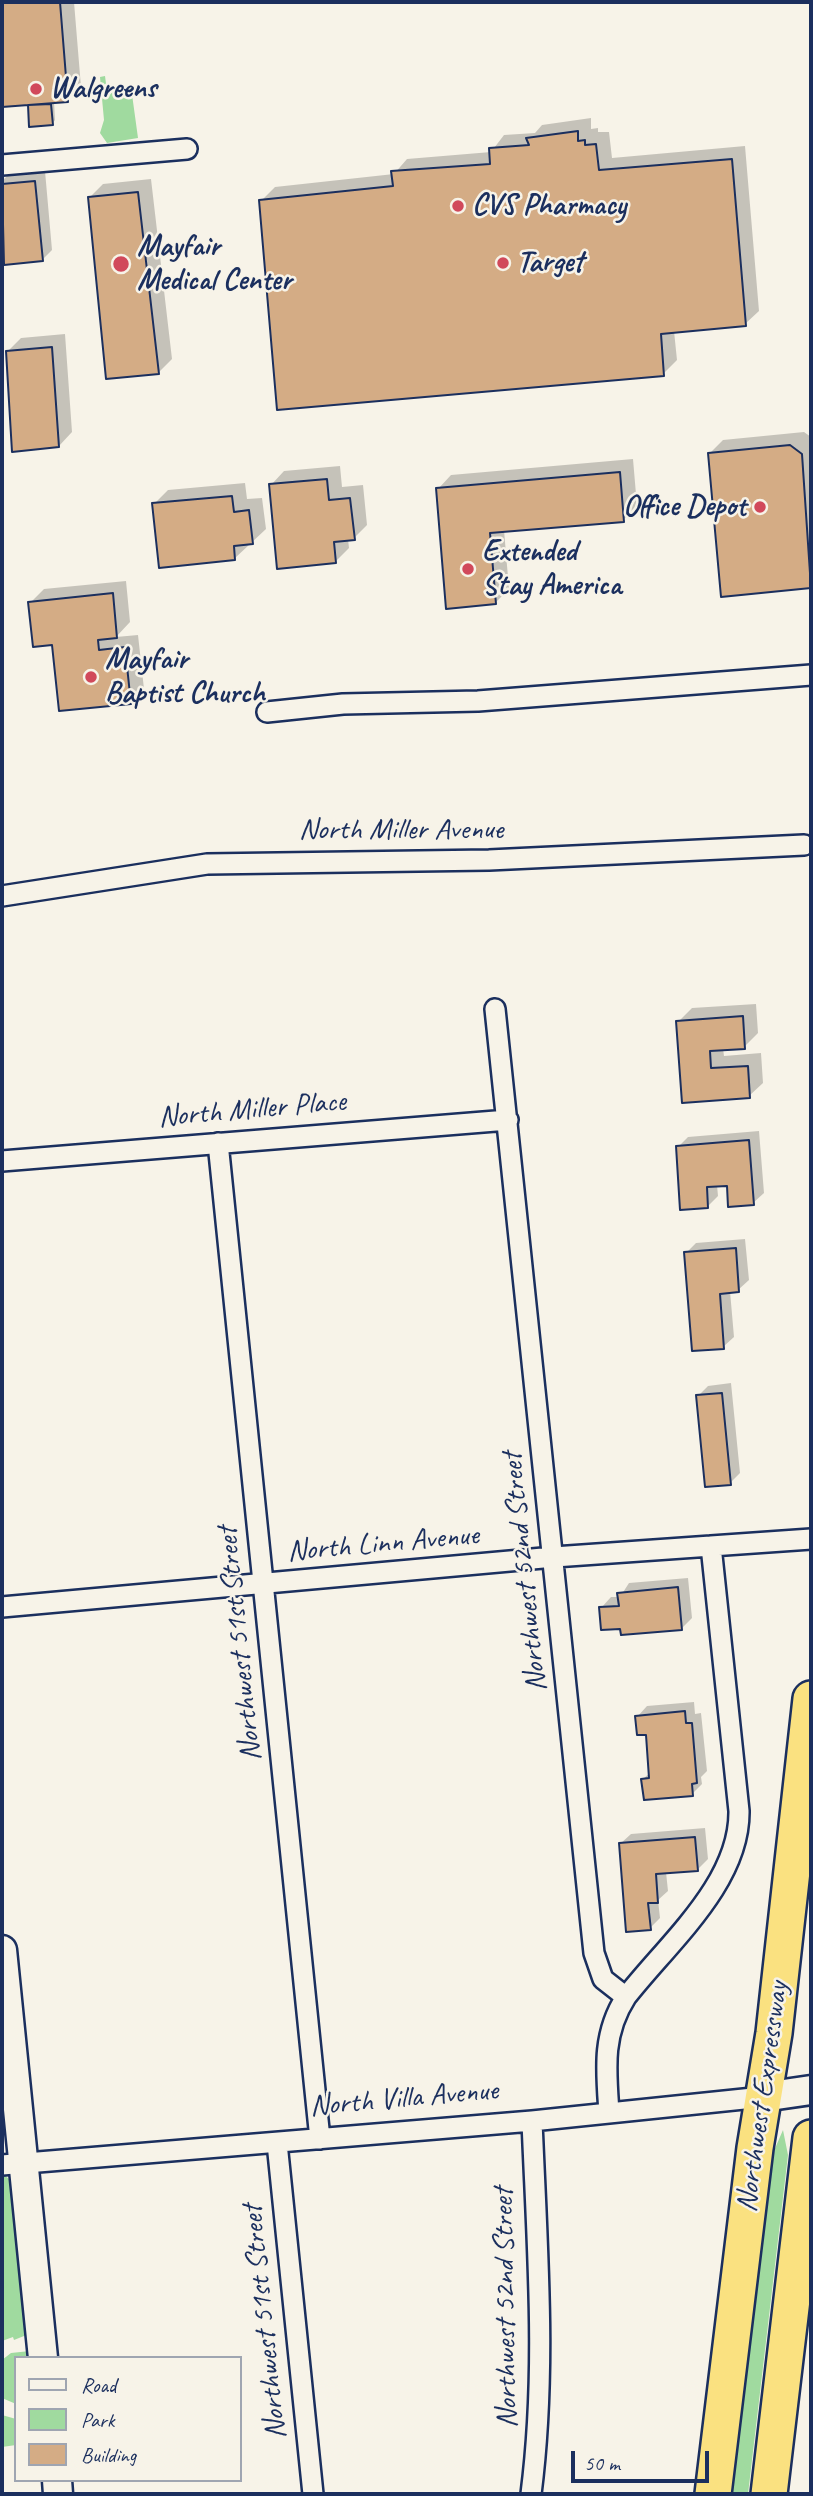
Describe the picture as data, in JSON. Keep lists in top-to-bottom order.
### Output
{
  "streets": {
    "highway": ["Northwest Expressway"],
    "street": [
      "North Miller Avenue",
      "North Miller Place",
      "North Linn Avenue",
      "Northwest 52nd Street",
      "Northwest 51st Street",
      "North Villa Avenue"
    ]
  },
  "crossings": [
    ["North Miller Place", "Northwest 52nd Street"],
    ["North Miller Place", "Northwest 51st Street"],
    ["North Linn Avenue", "Northwest 52nd Street"],
    ["North Linn Avenue", "Northwest 51st Street"],
    ["Northwest 52nd Street", "North Villa Avenue"],
    ["Northwest 51st Street", "North Villa Avenue"],
    ["Northwest Expressway", "North Villa Avenue"]
  ],
  "places": [
    "Walgreens",
    "CVS Pharmacy",
    "Target",
    "Mayfair Medical Center",
    "Office Depot",
    "Extended Stay America",
    "Mayfair Baptist Church"
  ],
  "legend": ["Road", "Park", "Building"],
  "scale_bar": "50 m"
}
